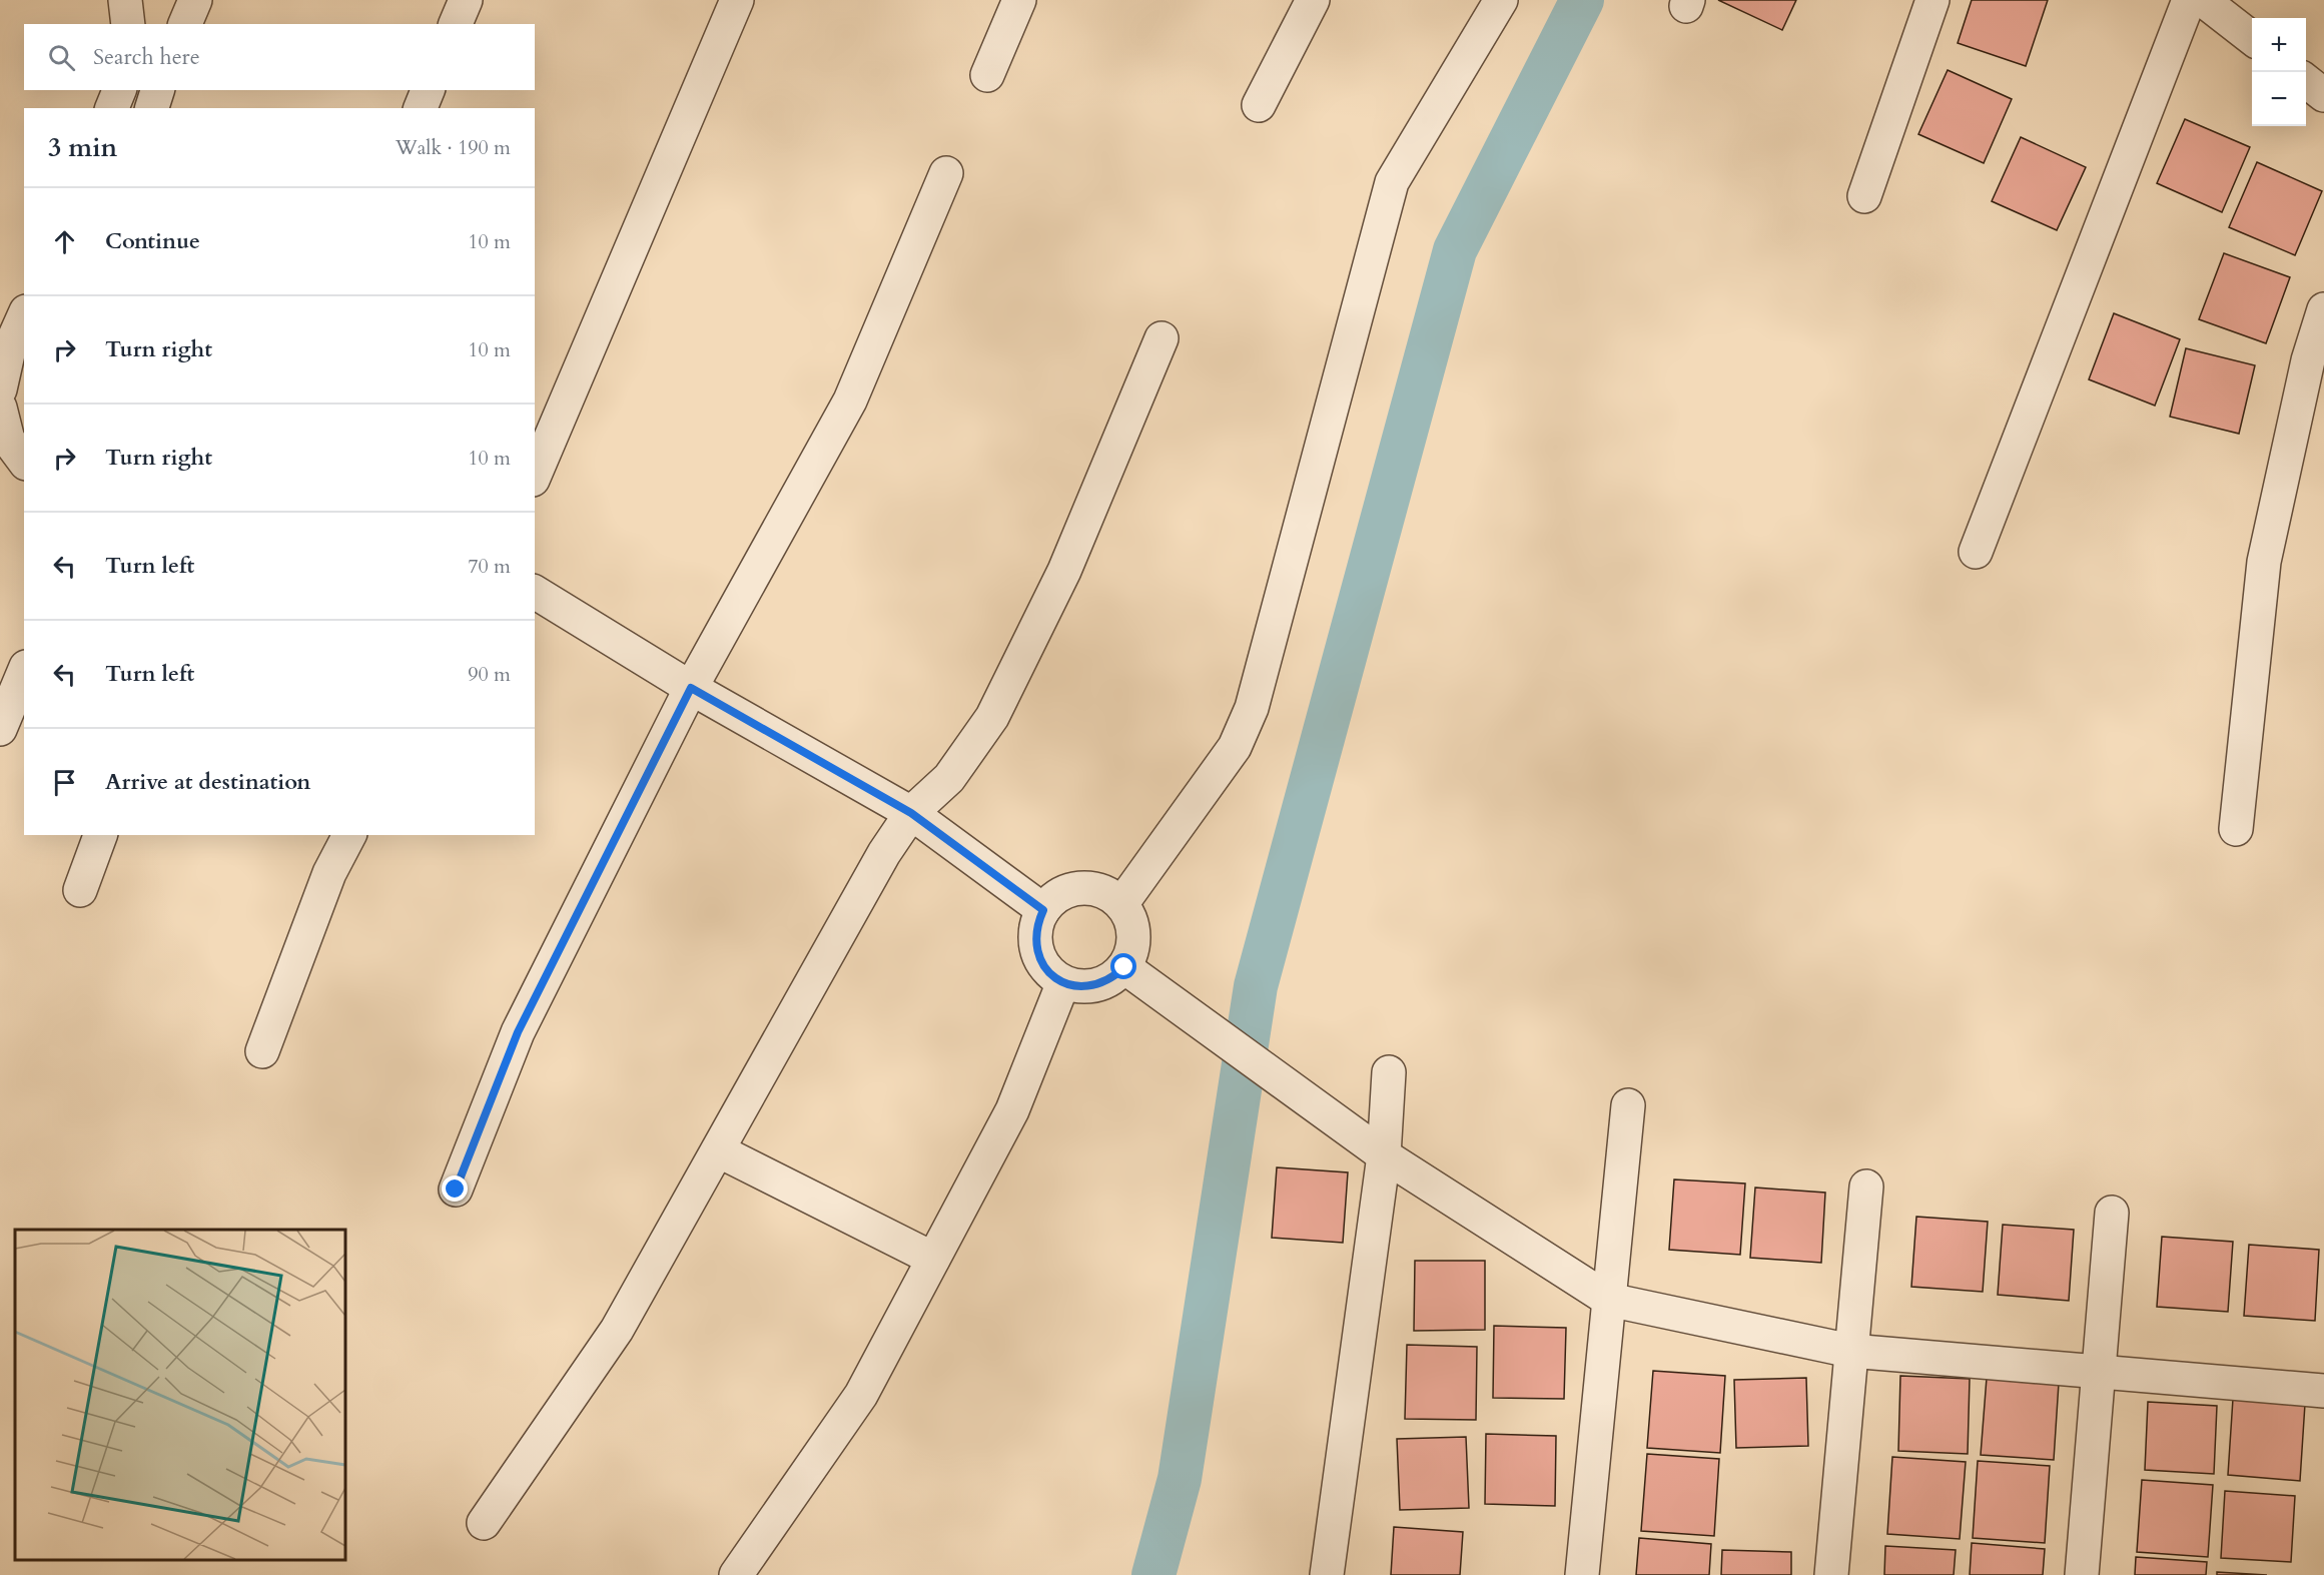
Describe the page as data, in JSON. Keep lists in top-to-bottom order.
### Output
{
  "page": {
    "map_buttons": ["+", "−"],
    "search": "Search here",
    "heading": ["3 min", "Walk · 190 m"],
    "list": [
      ["Continue", "10 m"],
      ["Turn right", "10 m"],
      ["Turn right", "10 m"],
      ["Turn left", "70 m"],
      ["Turn left", "90 m"],
      "Arrive at destination"
    ]
  }
}
